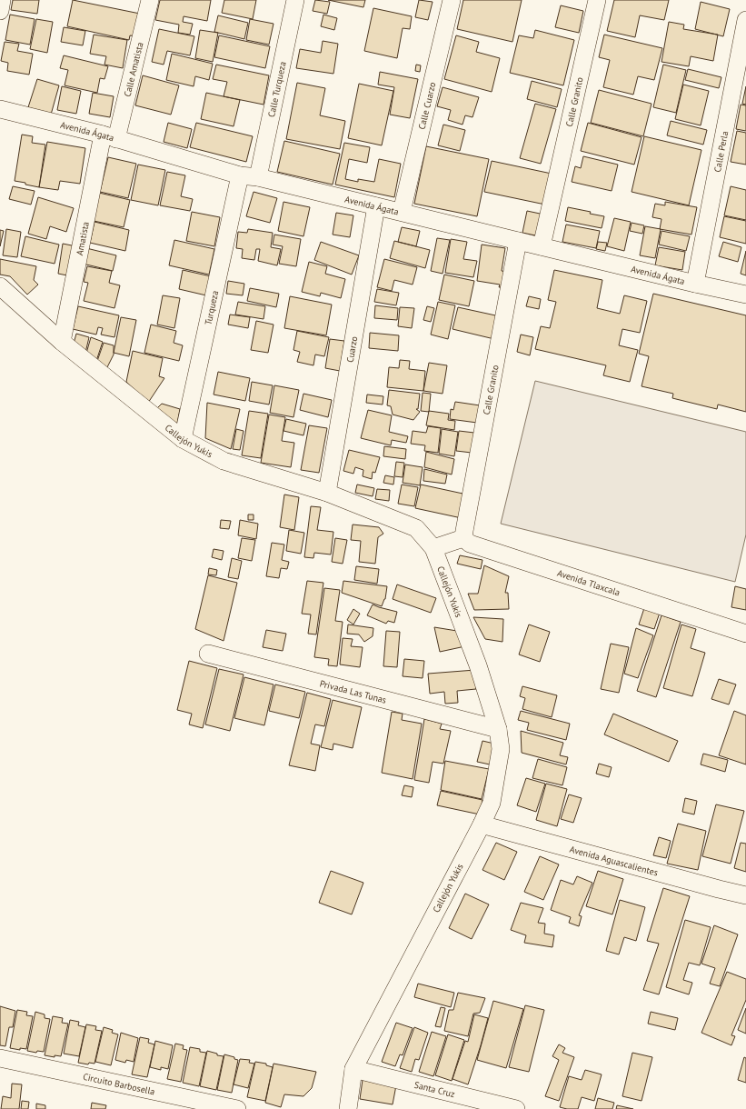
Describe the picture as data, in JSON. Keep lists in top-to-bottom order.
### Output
{
  "streets": {
    "street": [
      "Calle Amatista",
      "Calle Turqueza",
      "Calle Granito",
      "Calle Cuarzo",
      "Avenida Ágata",
      "Calle Perla",
      "Amatista",
      "Turqueza",
      "Cuarzo",
      "Callejón Yukis",
      "Avenida Tlaxcala",
      "Privada Las Tunas",
      "Avenida Aguascalientes",
      "Circuito Barbosella",
      "Santa Cruz"
    ]
  },
  "crossings": [
    ["Calle Amatista", "Avenida Ágata"],
    ["Calle Amatista", "Amatista"],
    ["Calle Turqueza", "Avenida Ágata"],
    ["Calle Granito", "Avenida Ágata"],
    ["Calle Granito", "Avenida Tlaxcala"],
    ["Calle Cuarzo", "Avenida Ágata"],
    ["Avenida Ágata", "Calle Perla"],
    ["Avenida Ágata", "Amatista"],
    ["Avenida Ágata", "Turqueza"],
    ["Avenida Ágata", "Cuarzo"],
    ["Amatista", "Callejón Yukis"],
    ["Turqueza", "Callejón Yukis"],
    ["Cuarzo", "Callejón Yukis"],
    ["Callejón Yukis", "Privada Las Tunas"],
    ["Callejón Yukis", "Avenida Aguascalientes"],
    ["Callejón Yukis", "Santa Cruz"]
  ]
}
